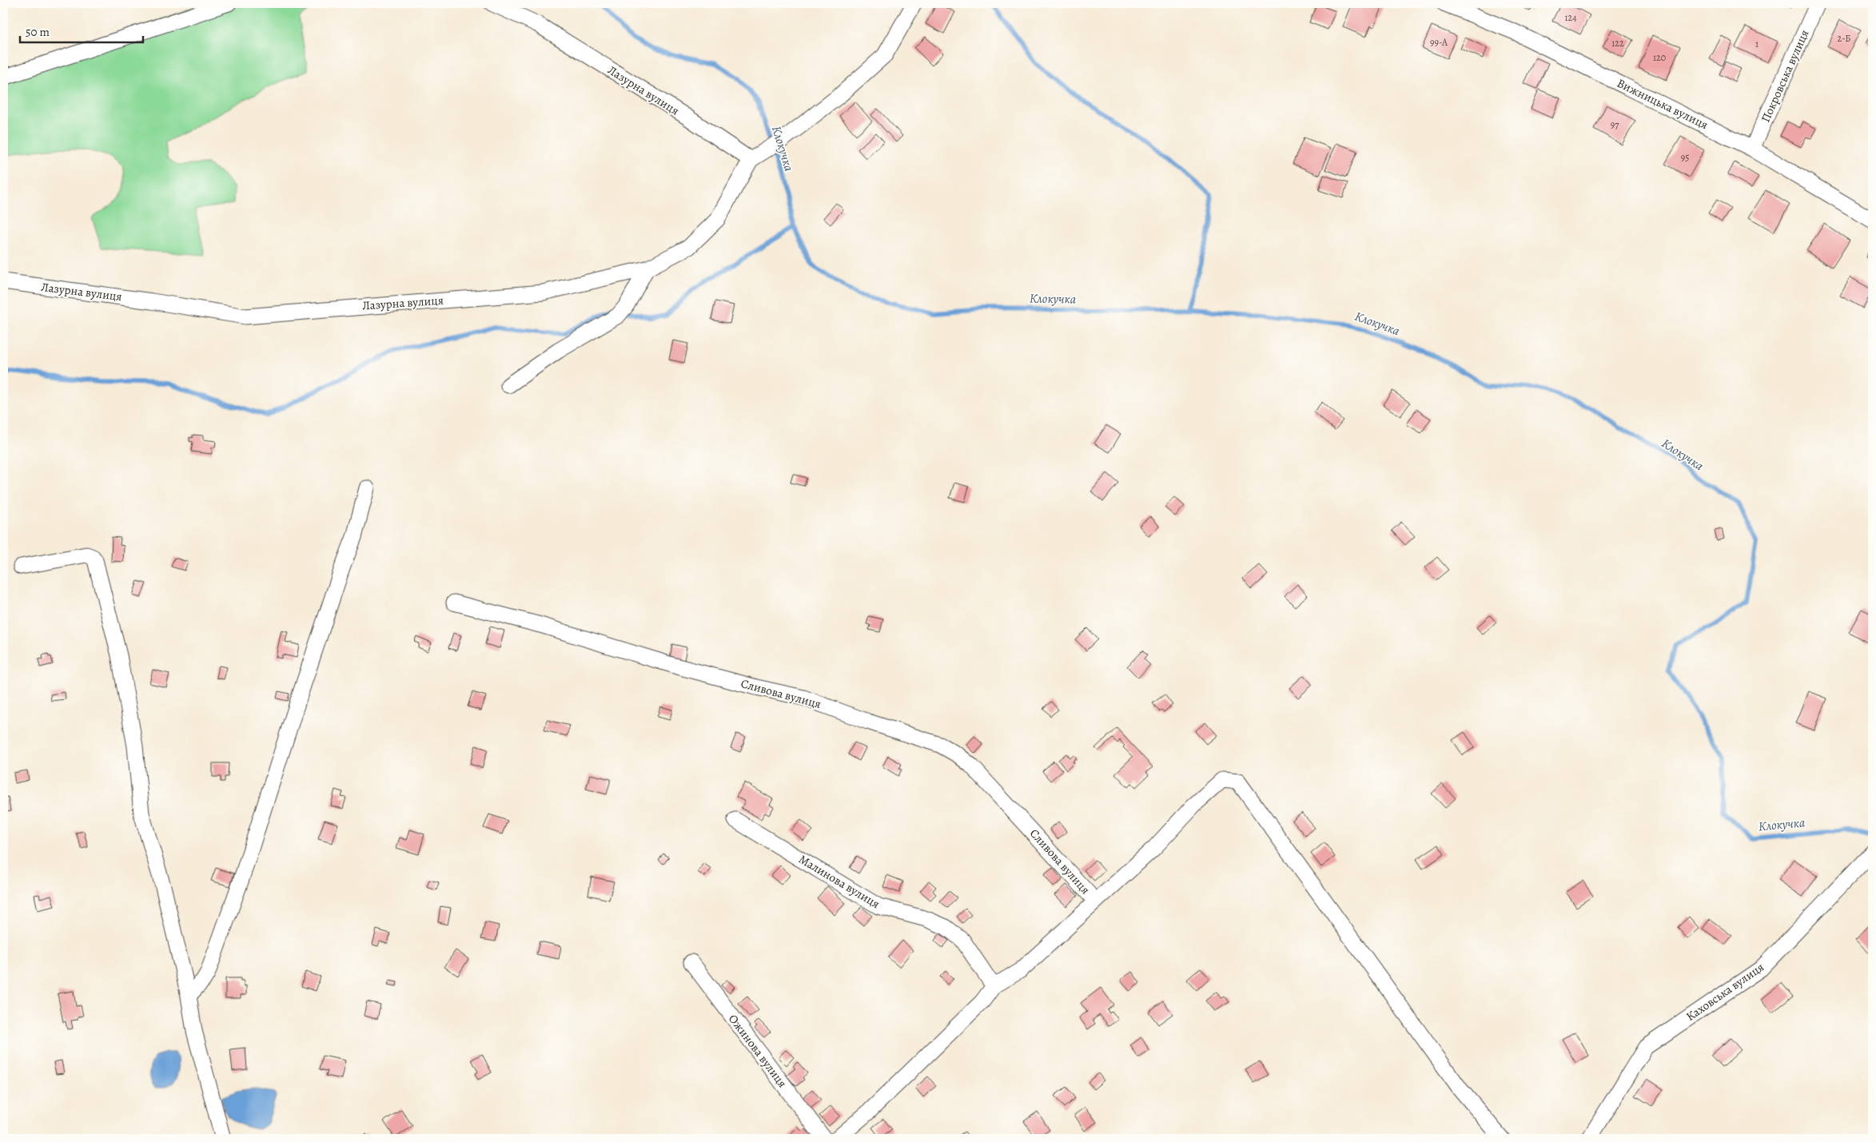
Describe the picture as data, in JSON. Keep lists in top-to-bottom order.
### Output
{
  "streets": {
    "street": [
      "Покровська вулиця",
      "Лазурна вулиця",
      "Вижницька вулиця",
      "Сливова вулиця",
      "Малинова вулиця",
      "Каховська вулиця",
      "Ожинова вулиця"
    ]
  },
  "crossings": [
    ["Покровська вулиця", "Вижницька вулиця"]
  ],
  "water": ["Клокучка"],
  "house_numbers": [
    "124",
    "2-Б",
    "99-А",
    "122",
    "1",
    "120",
    "97",
    "95"
  ],
  "scale_bar": "50 m"
}
